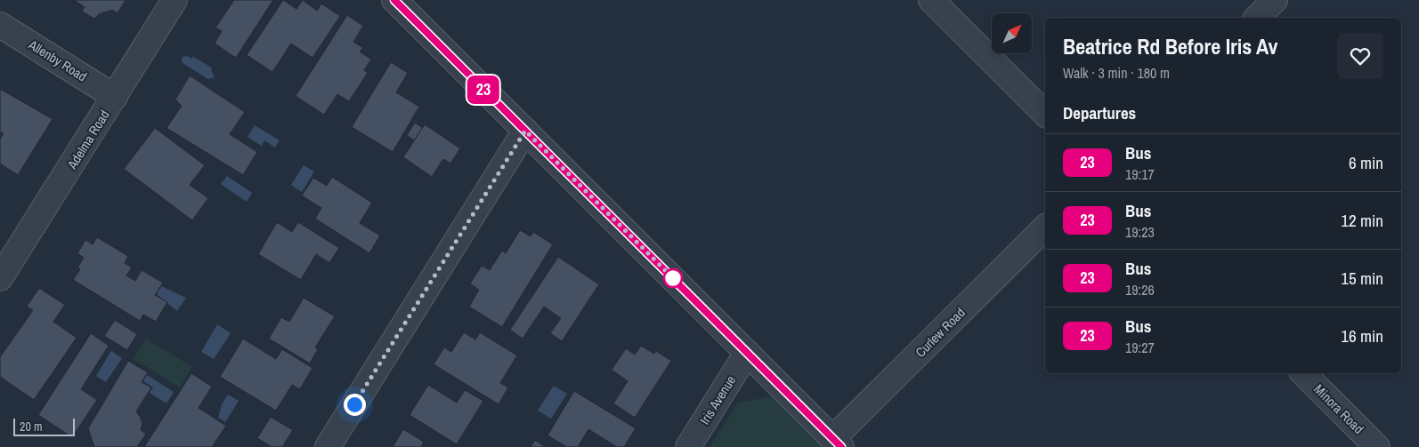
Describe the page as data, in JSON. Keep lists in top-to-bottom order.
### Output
{
  "streets": {
    "street": [
      "Allenby Road",
      "Adelma Road",
      "Curlew Road",
      "Iris Avenue",
      "Minora Road"
    ]
  },
  "crossings": [
    ["Allenby Road", "Adelma Road"]
  ],
  "lines": ["bus line 23"],
  "scale_bar": "20 m",
  "north": "top right",
  "page": {
    "on_map": "23",
    "heading": [
      ["Beatrice Rd Before Iris Av", "Walk · 3 min · 180 m"],
      "Departures"
    ],
    "list": [
      {
        "mark": "23",
        "name": "Bus",
        "note": "19:17",
        "value": "6 min"
      },
      {
        "mark": "23",
        "name": "Bus",
        "note": "19:23",
        "value": "12 min"
      },
      {
        "mark": "23",
        "name": "Bus",
        "note": "19:26",
        "value": "15 min"
      },
      {
        "mark": "23",
        "name": "Bus",
        "note": "19:27",
        "value": "16 min"
      }
    ],
    "scale": "20 m"
  }
}
